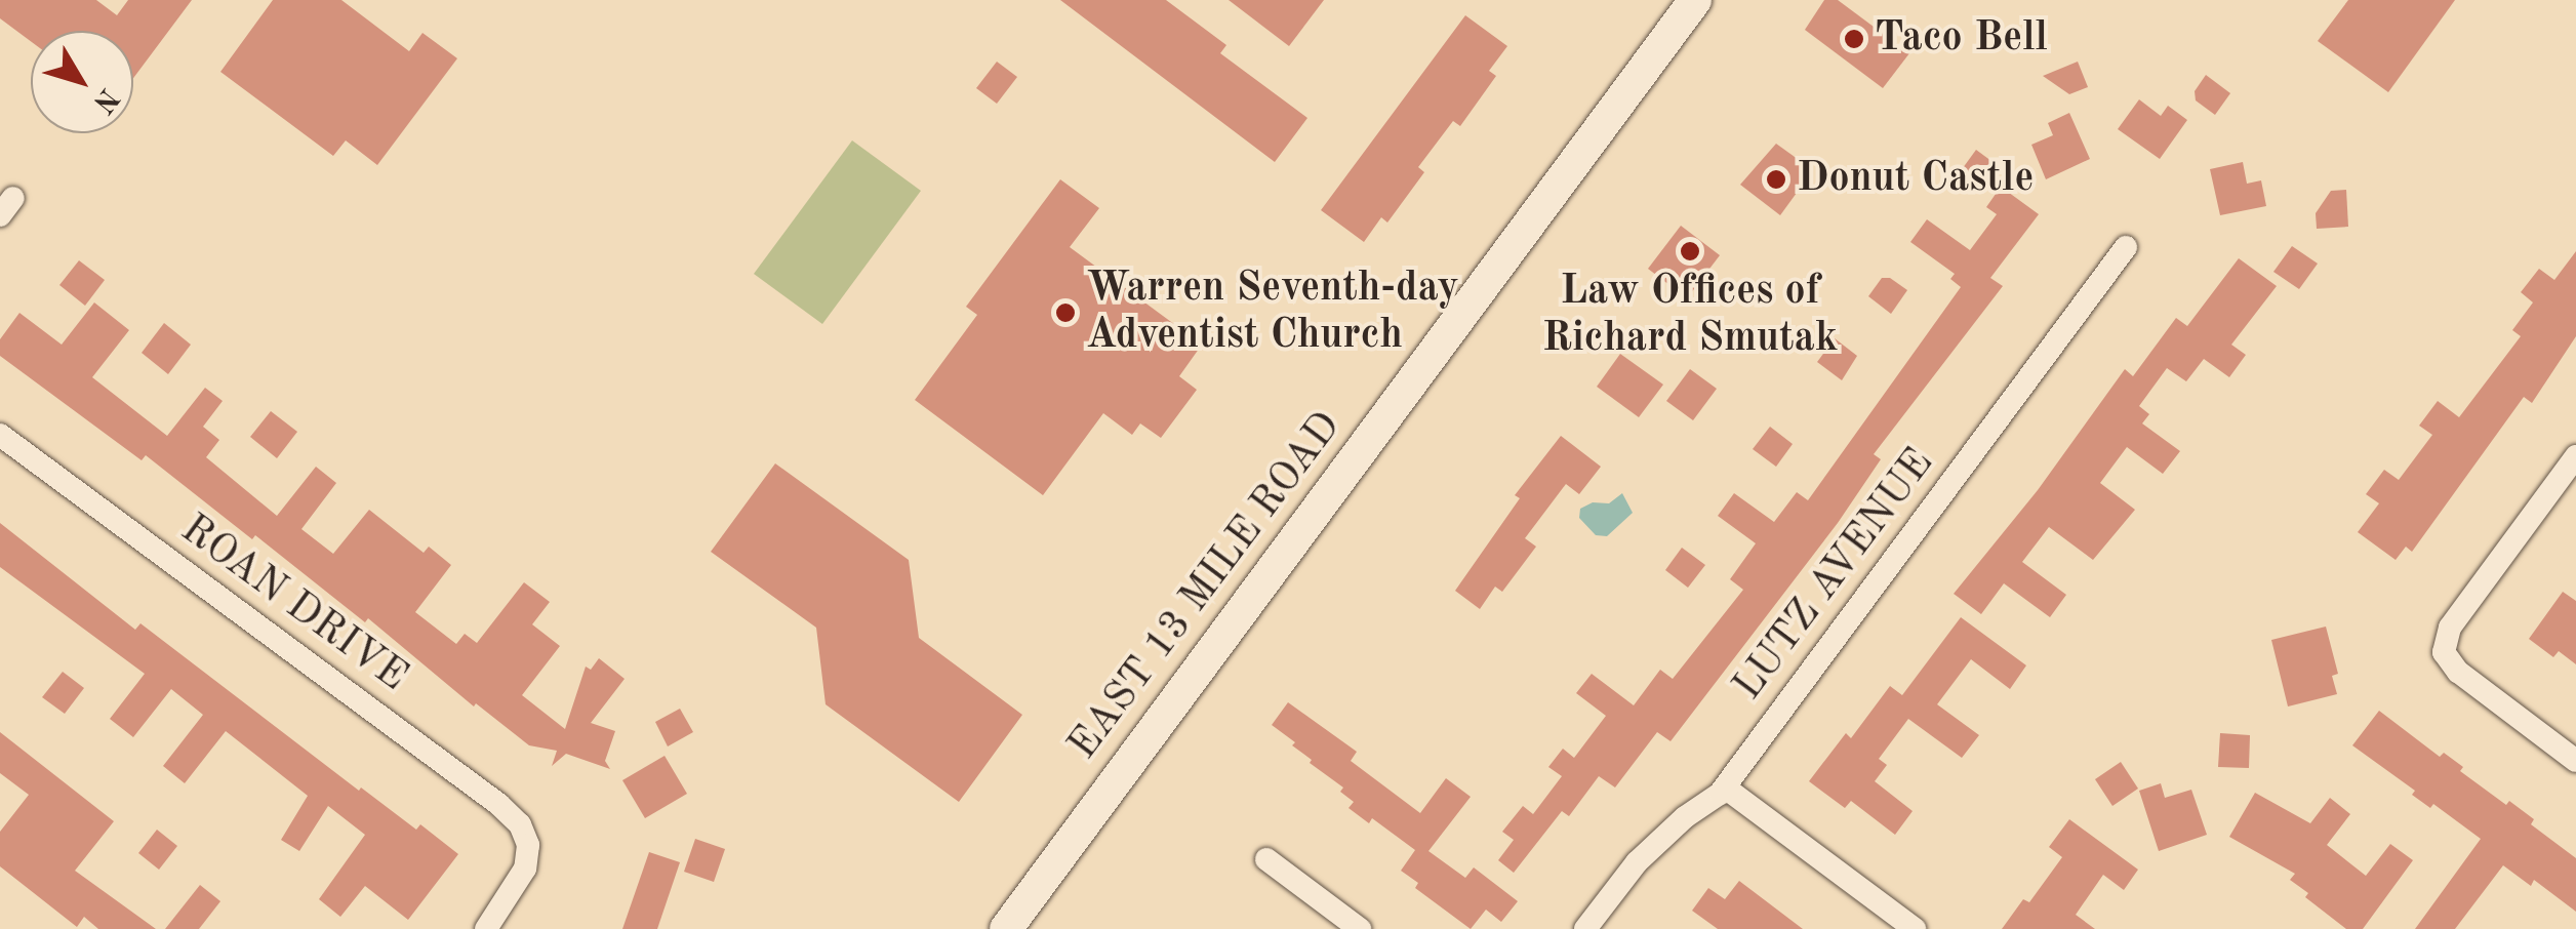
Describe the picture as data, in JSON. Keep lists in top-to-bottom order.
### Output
{
  "streets": {
    "main road": ["EAST 13 MILE ROAD"],
    "street": ["LUTZ AVENUE", "ROAN DRIVE"]
  },
  "places": [
    "Taco Bell",
    "Donut Castle",
    "Law Offices of Richard Smutak",
    "Warren Seventh-day Adventist Church"
  ],
  "north": "bottom right"
}
